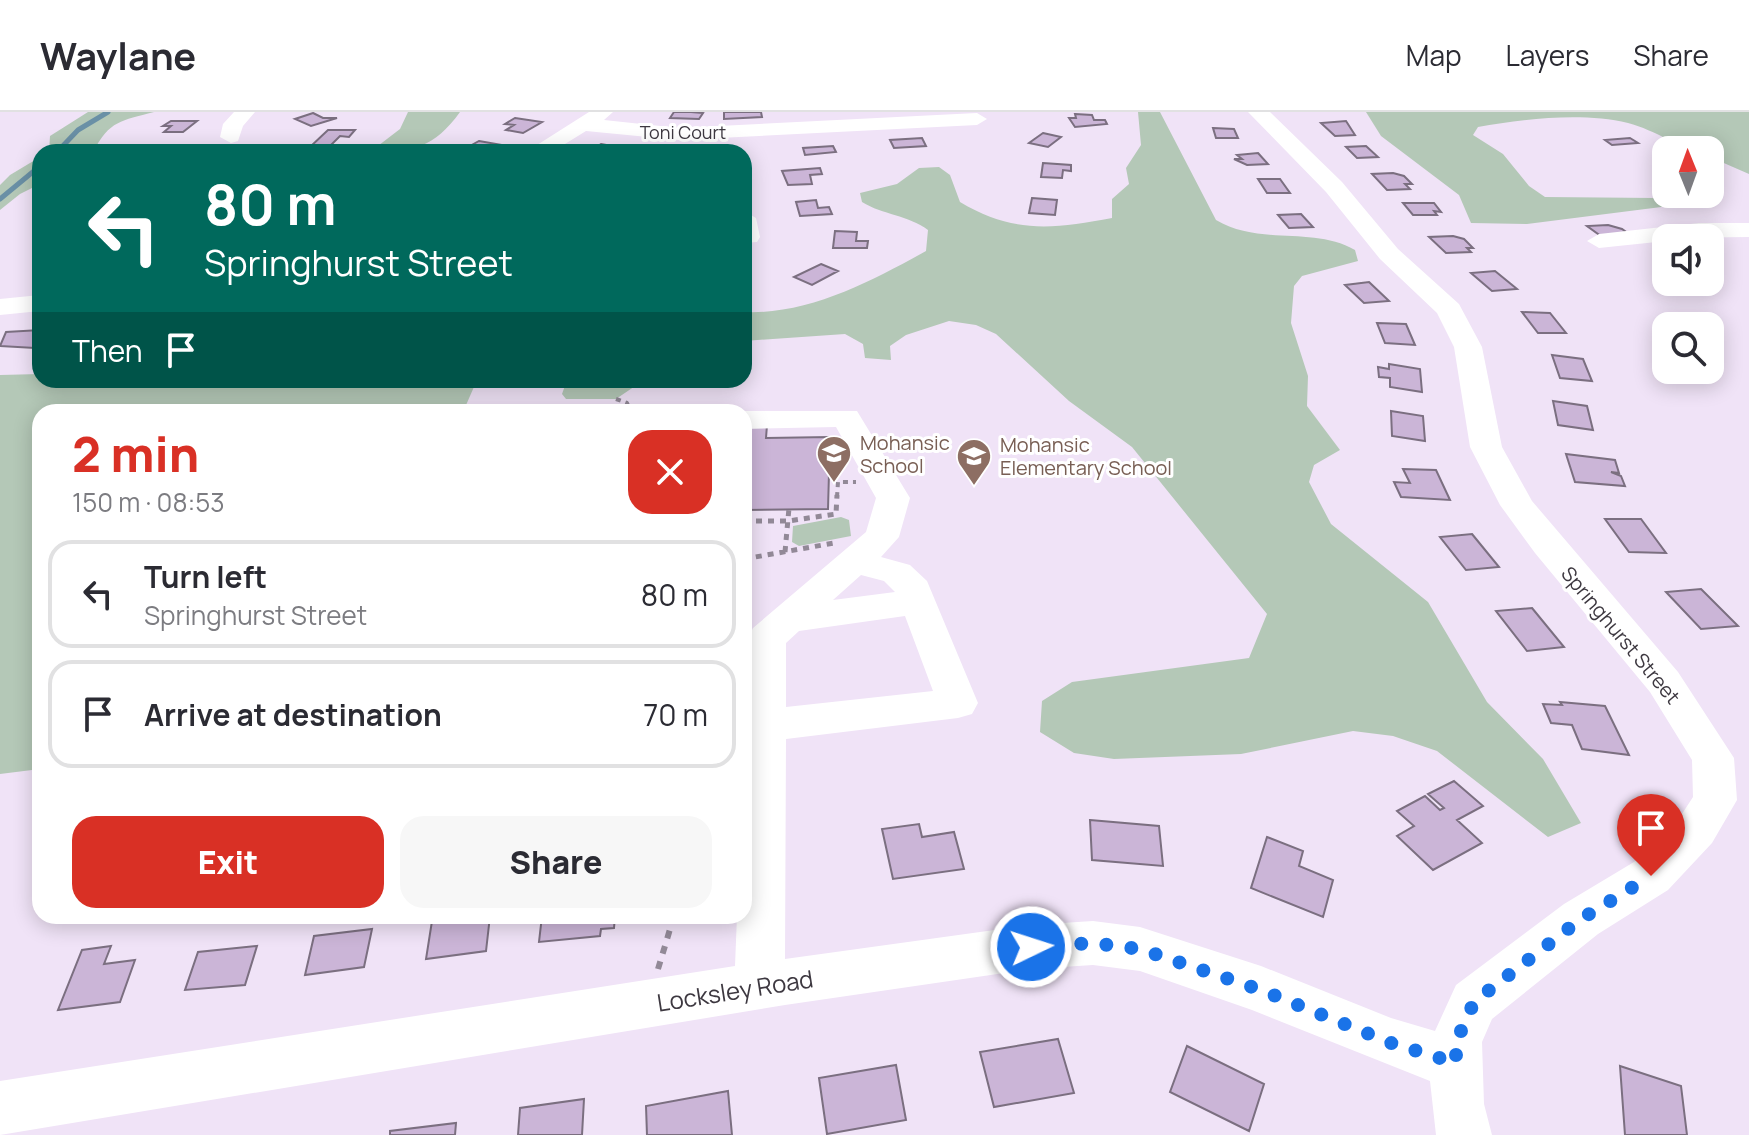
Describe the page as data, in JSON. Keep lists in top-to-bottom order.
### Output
{
  "streets": {
    "street": ["Toni Court", "Springhurst Street", "Locksley Road"]
  },
  "crossings": [
    ["Springhurst Street", "Locksley Road"]
  ],
  "places": {
    "school or university": ["Mohansic School", "Mohansic Elementary School"]
  },
  "north": "top",
  "page": {
    "header": "Waylane",
    "nav": ["Map", "Layers", "Share"],
    "turn": ["80 m", "Springhurst Street"],
    "then": "Then",
    "heading": ["2 min", "150 m · 08:53"],
    "list": [
      {
        "name": "Turn left",
        "note": "Springhurst Street",
        "value": "80 m"
      },
      {
        "name": "Arrive at destination",
        "value": "70 m"
      }
    ],
    "buttons": ["Exit", "Share"]
  }
}
